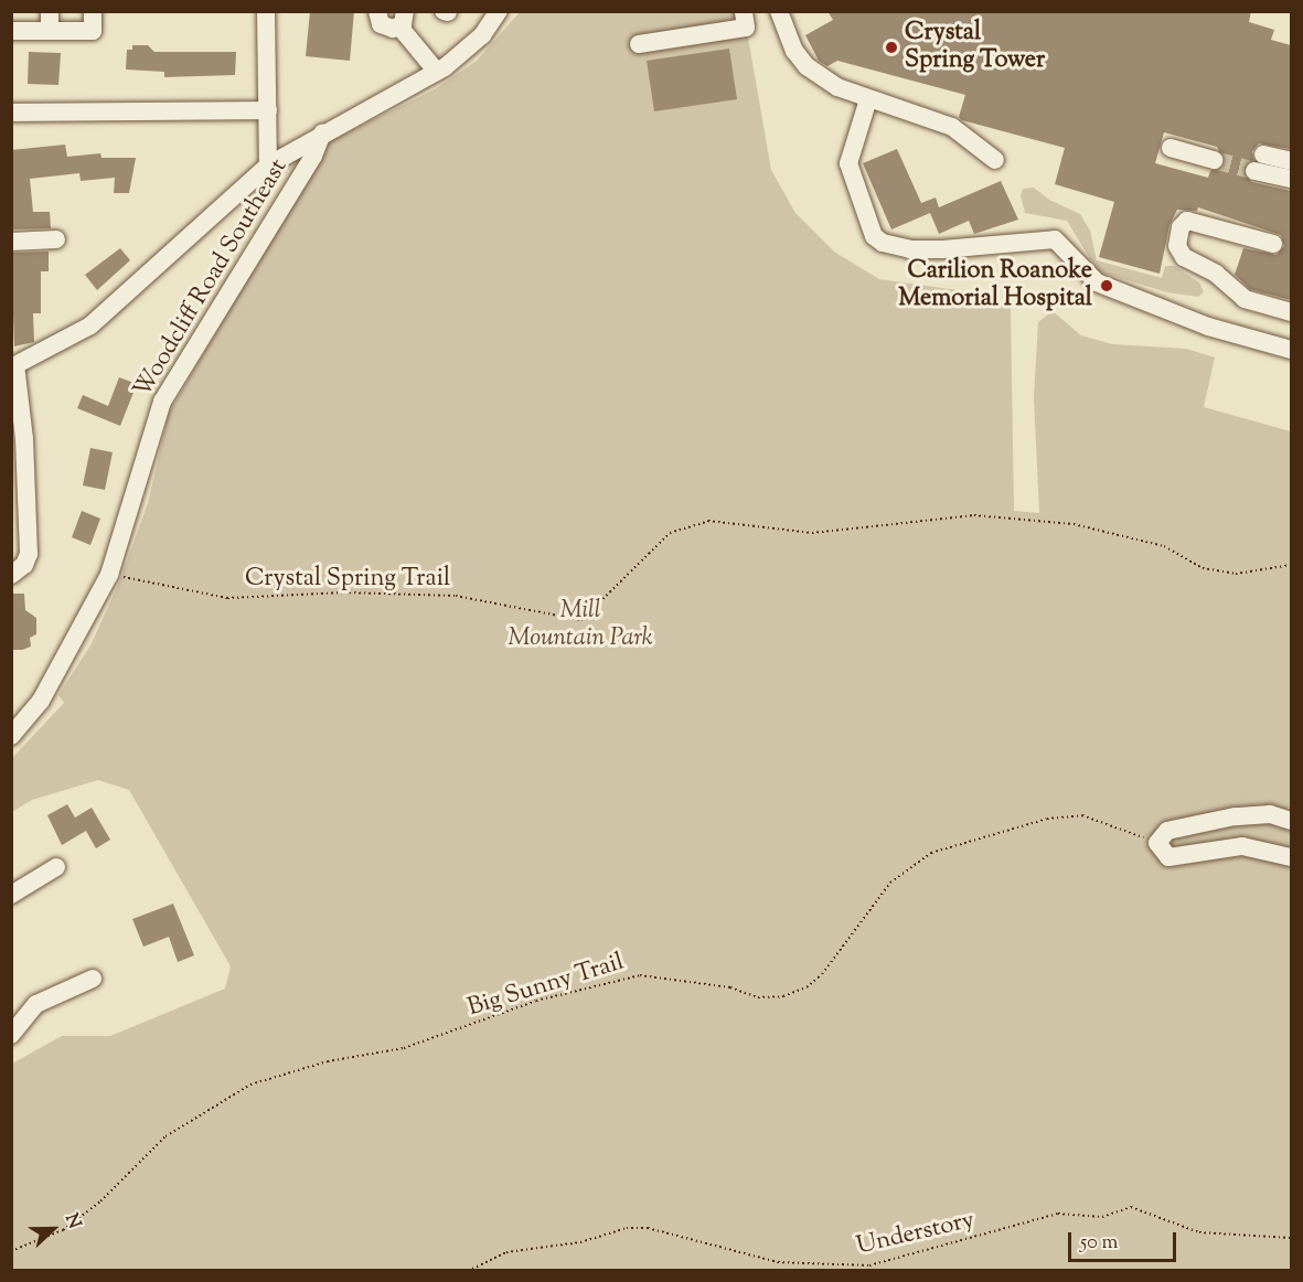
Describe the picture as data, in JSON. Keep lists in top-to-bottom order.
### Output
{
  "streets": {
    "street": ["Woodcliff Road Southeast"],
    "path": ["Crystal Spring Trail", "Big Sunny Trail", "Understory"]
  },
  "crossings": [
    ["Woodcliff Road Southeast", "Crystal Spring Trail"]
  ],
  "parks": ["Mill Mountain Park"],
  "places": ["Crystal Spring Tower", "Carilion Roanoke Memorial Hospital"],
  "scale_bar": "50 m",
  "north": "right"
}
